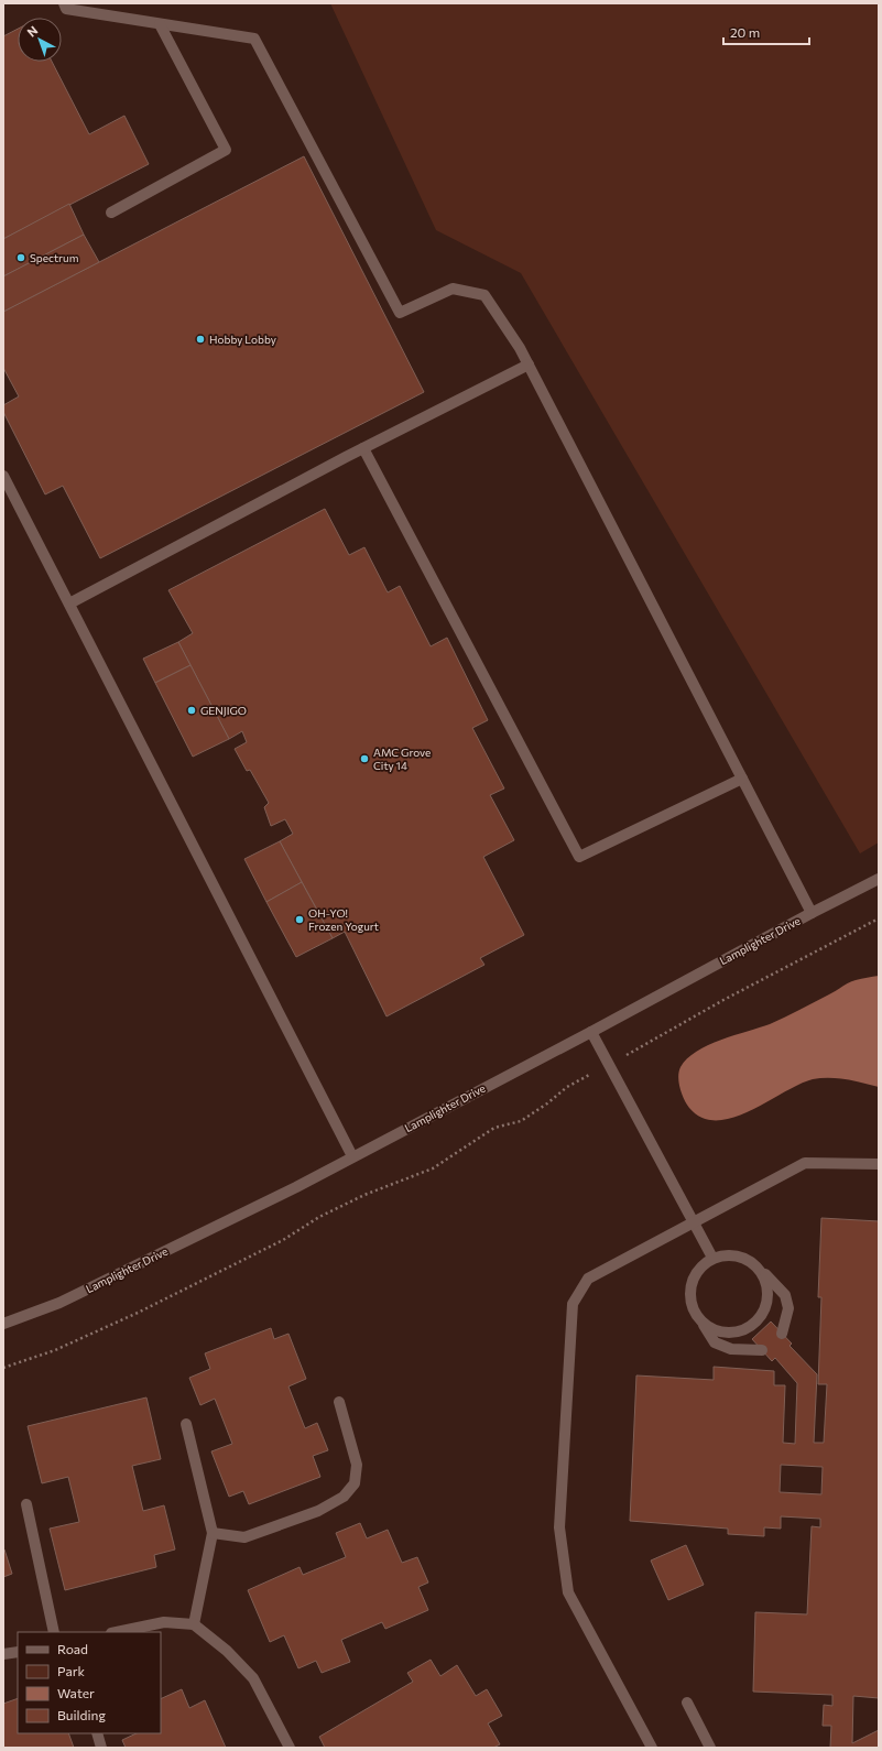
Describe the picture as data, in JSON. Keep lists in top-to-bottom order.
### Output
{
  "streets": {
    "street": ["Lamplighter Drive"]
  },
  "places": [
    "Spectrum",
    "Hobby Lobby",
    "GENJIGO",
    "AMC Grove City 14",
    "OH-YO! Frozen Yogurt"
  ],
  "legend": [
    "Road",
    "Park",
    "Water",
    "Building"
  ],
  "scale_bar": "20 m",
  "north": "top left"
}
